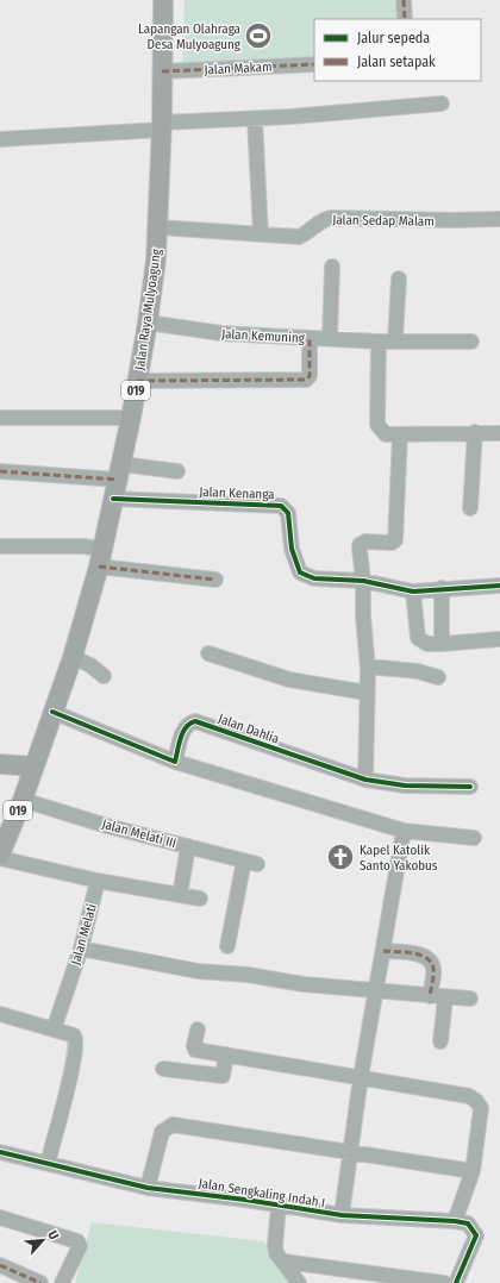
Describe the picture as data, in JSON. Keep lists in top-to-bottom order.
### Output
{
  "streets": {
    "main road": ["Jalan Raya Mulyoagung", "019"],
    "street": [
      "Jalan Makam",
      "Jalan Sedap Malam",
      "Jalan Kemuning",
      "Jalan Kenanga",
      "Jalan Dahlia",
      "Jalan Melati III",
      "Jalan Melati",
      "Jalan Sengkaling Indah I"
    ]
  },
  "crossings": [
    ["Jalan Makam", "Jalan Raya Mulyoagung"],
    ["Jalan Sedap Malam", "Jalan Raya Mulyoagung"],
    ["Jalan Raya Mulyoagung", "Jalan Kemuning"],
    ["Jalan Raya Mulyoagung", "Jalan Kenanga"],
    ["Jalan Raya Mulyoagung", "Jalan Melati III"]
  ],
  "places": {
    "sports": ["Lapangan Olahraga Desa Mulyoagung"],
    "church": ["Kapel Katolik Santo Yakobus"]
  },
  "legend": ["Jalur sepeda", "Jalan setapak"],
  "north": "top right"
}
